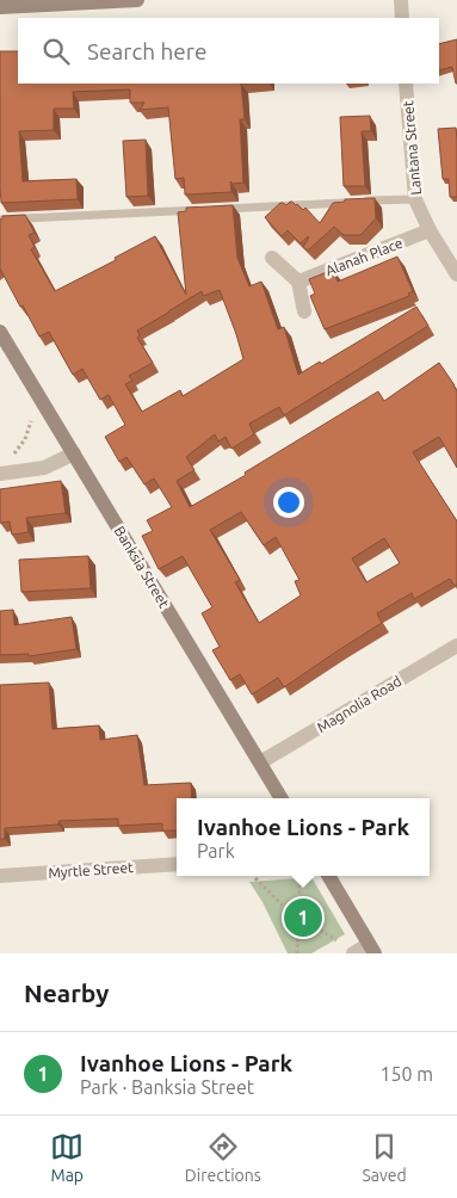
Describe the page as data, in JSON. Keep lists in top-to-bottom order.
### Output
{
  "streets": {
    "street": [
      "Lantana Street",
      "Alanah Place",
      "Banksia Street",
      "Magnolia Road",
      "Myrtle Street"
    ]
  },
  "crossings": [
    ["Lantana Street", "Alanah Place"],
    ["Banksia Street", "Magnolia Road"]
  ],
  "page": {
    "search": "Search here",
    "popup": ["Ivanhoe Lions - Park", "Park"],
    "pins": "1",
    "heading": "Nearby",
    "list": [
      {
        "mark": "1",
        "name": "Ivanhoe Lions - Park",
        "note": "Park · Banksia Street",
        "value": "150 m"
      }
    ],
    "nav": ["Map", "Directions", "Saved"]
  }
}
